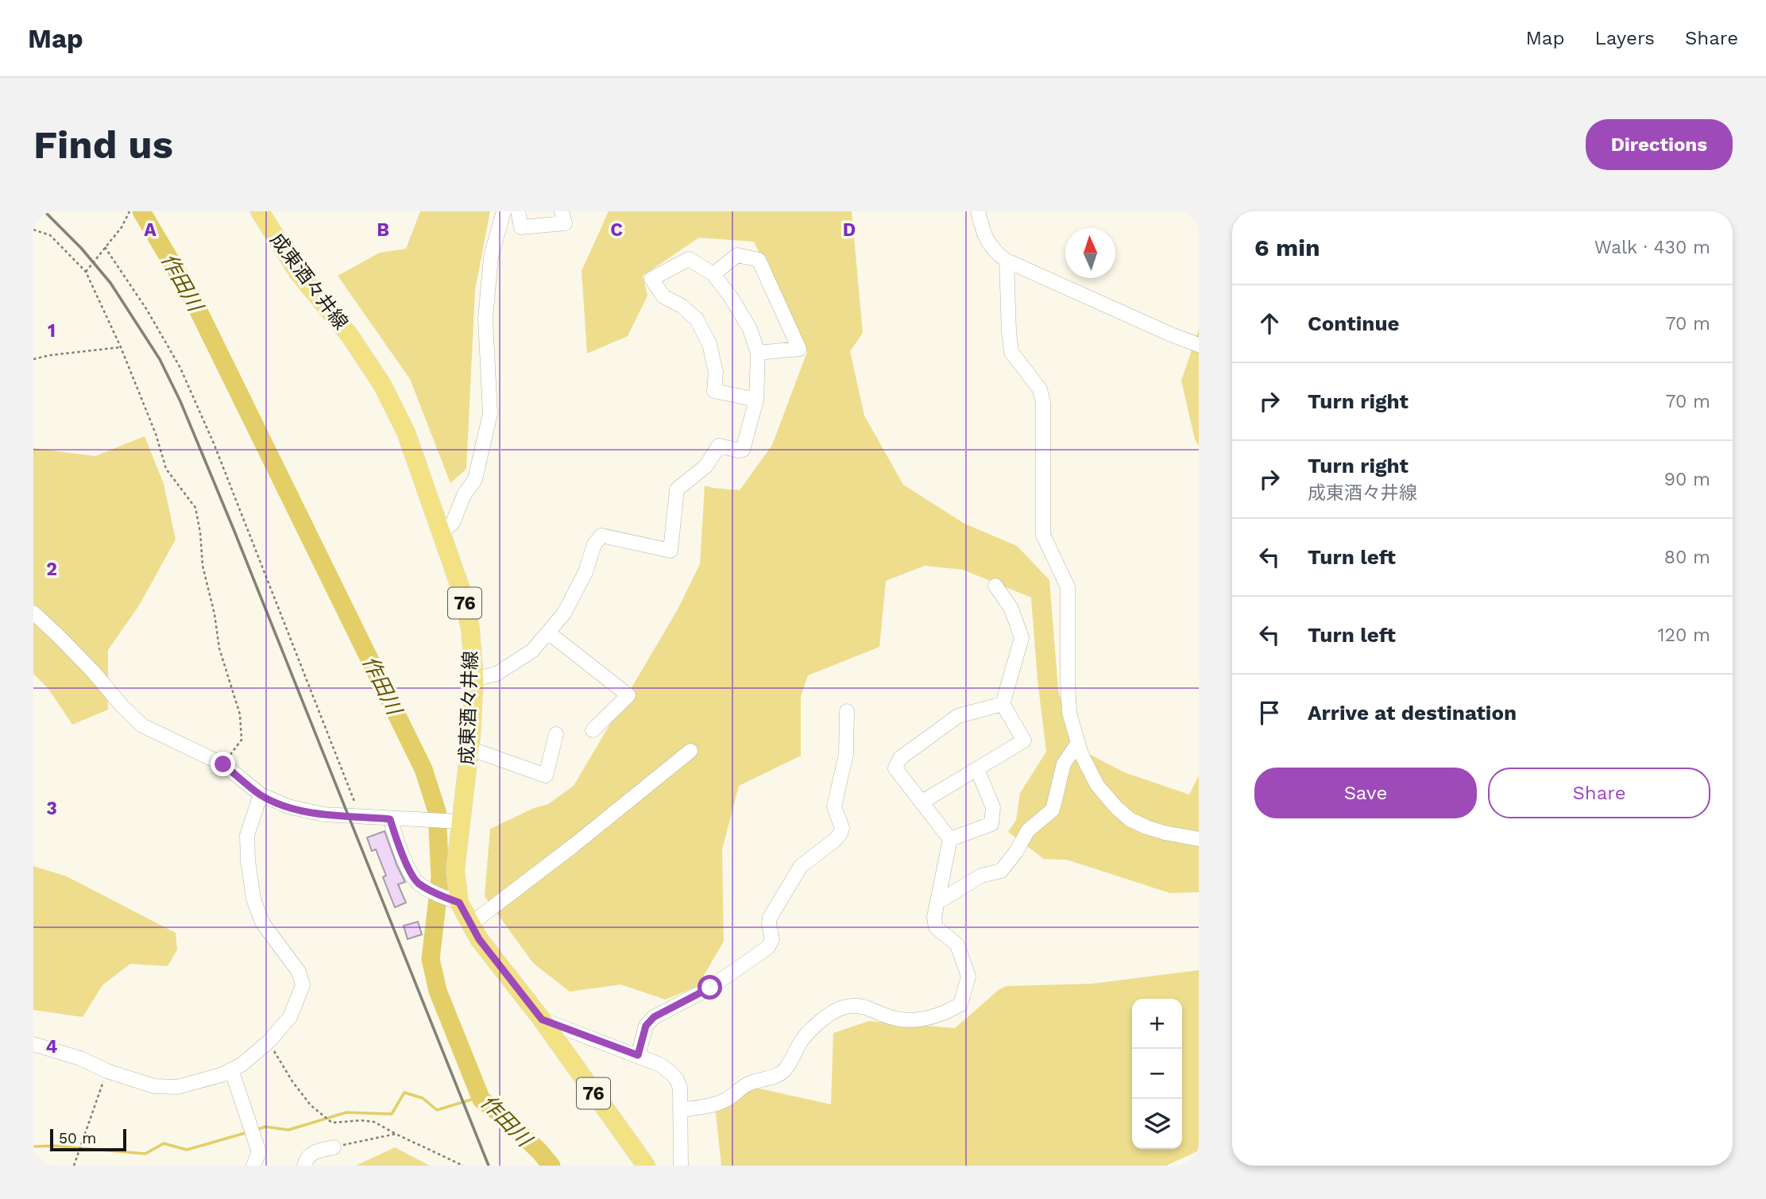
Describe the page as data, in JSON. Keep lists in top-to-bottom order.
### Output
{
  "streets": {
    "main road": ["成東酒々井線", "76"]
  },
  "water": ["作田川"],
  "scale_bar": "50 m",
  "north": "top",
  "page": {
    "header": "Map",
    "nav": ["Map", "Layers", "Share"],
    "buttons": [
      "Directions",
      ["Save", "Share"]
    ],
    "title": "Find us",
    "heading": ["6 min", "Walk · 430 m"],
    "list": [
      ["Continue", "70 m"],
      ["Turn right", "70 m"],
      ["Turn right", "成東酒々井線", "90 m"],
      ["Turn left", "80 m"],
      ["Turn left", "120 m"],
      "Arrive at destination"
    ],
    "map_buttons": ["+", "−"],
    "scale": "50 m"
  },
  "grid": {
    "columns": [
      "A",
      "B",
      "C",
      "D"
    ],
    "rows": [
      "1",
      "2",
      "3",
      "4"
    ]
  }
}
